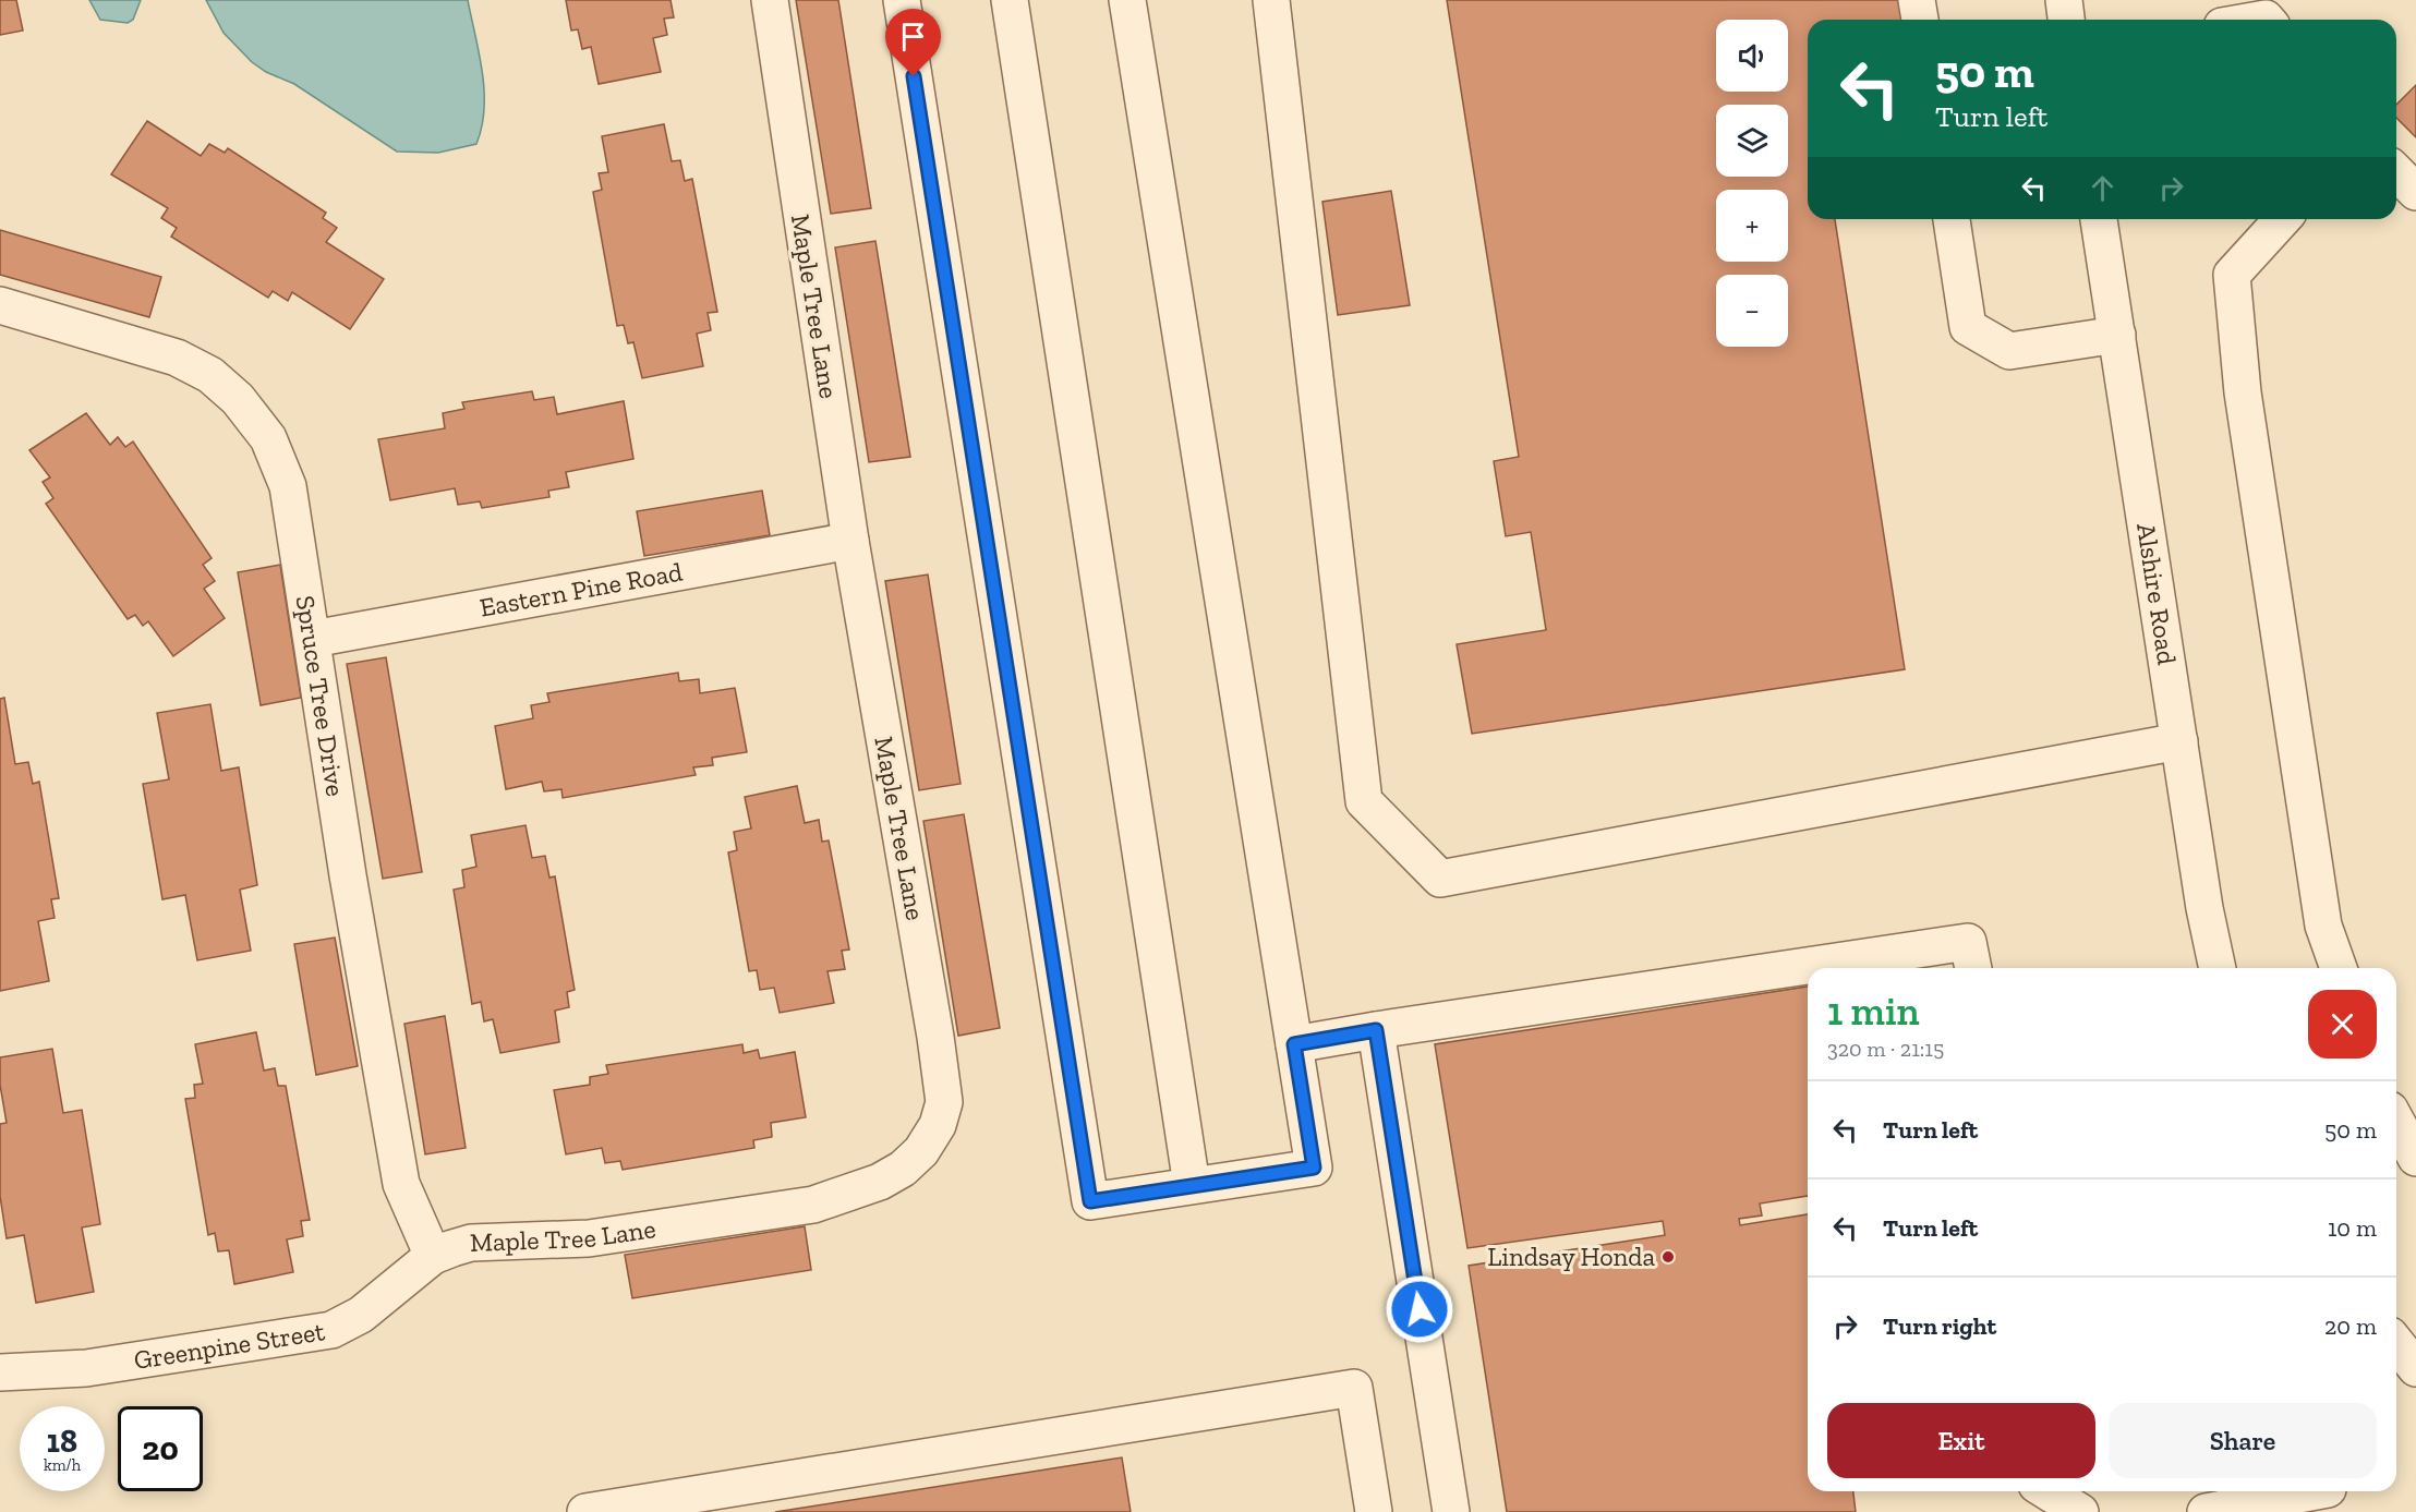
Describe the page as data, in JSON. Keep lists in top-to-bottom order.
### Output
{
  "streets": {
    "street": [
      "Maple Tree Lane",
      "Eastern Pine Road",
      "Alshire Road",
      "Spruce Tree Drive",
      "Greenpine Street"
    ]
  },
  "crossings": [
    ["Maple Tree Lane", "Eastern Pine Road"],
    ["Maple Tree Lane", "Spruce Tree Drive"],
    ["Maple Tree Lane", "Greenpine Street"],
    ["Eastern Pine Road", "Spruce Tree Drive"],
    ["Spruce Tree Drive", "Greenpine Street"]
  ],
  "places": ["Lindsay Honda"],
  "page": {
    "map_buttons": ["+", "−"],
    "turn": ["50 m", "Turn left"],
    "heading": ["1 min", "320 m · 21:15"],
    "list": [
      {
        "name": "Turn left",
        "value": "50 m"
      },
      {
        "name": "Turn left",
        "value": "10 m"
      },
      {
        "name": "Turn right",
        "value": "20 m"
      }
    ],
    "buttons": ["Exit", "Share"],
    "speed": "18 km/h",
    "limit": "20"
  }
}
